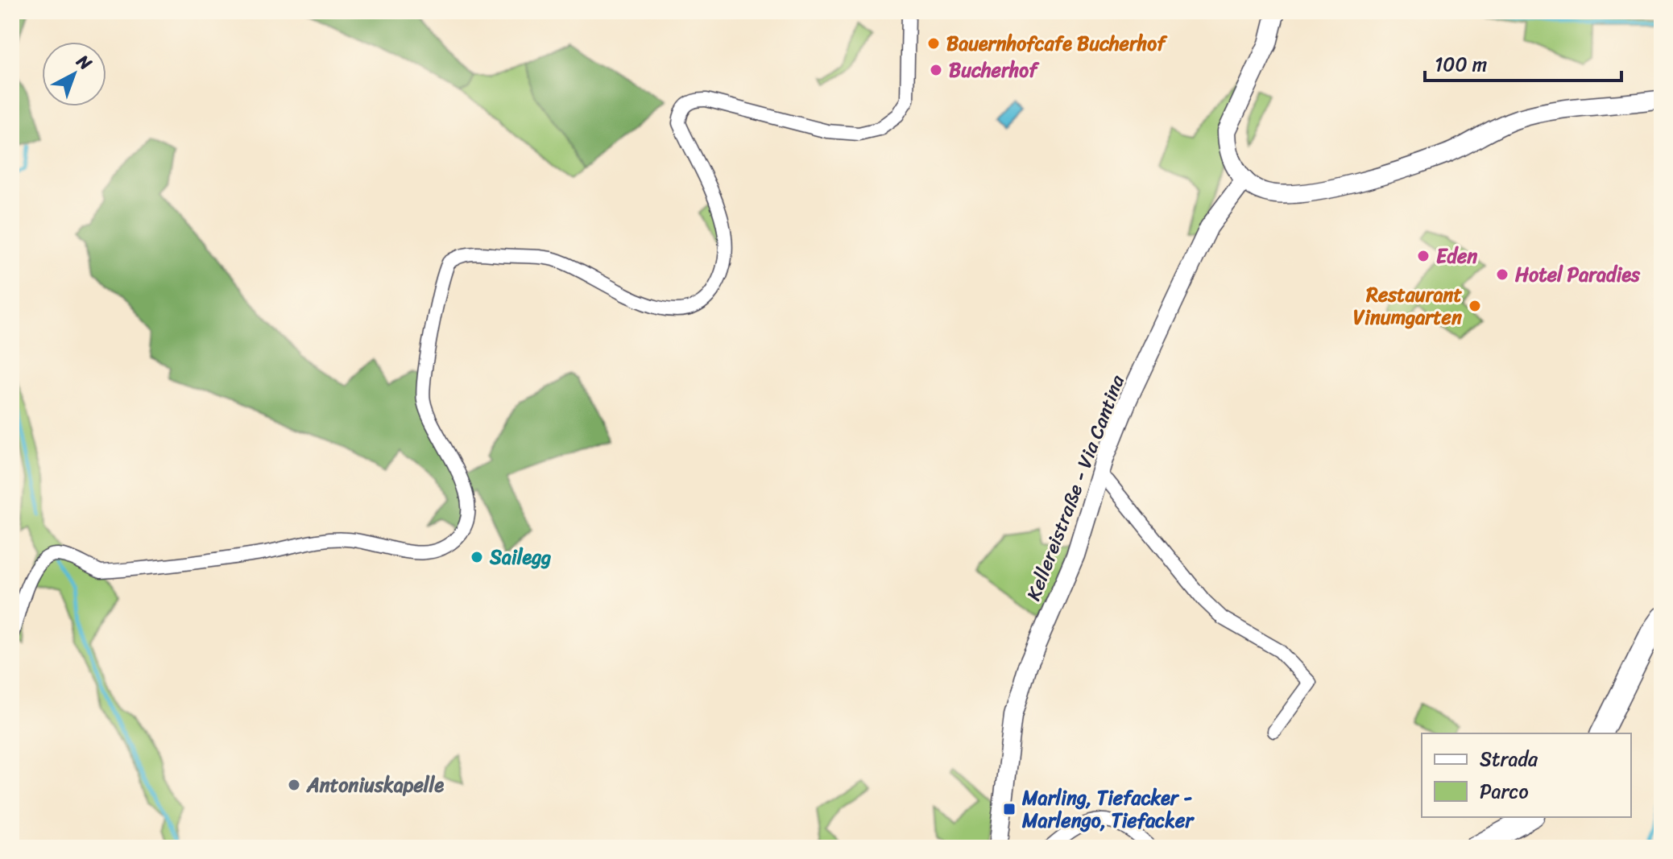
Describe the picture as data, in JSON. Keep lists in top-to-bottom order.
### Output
{
  "streets": {
    "street": ["Kellereistraße - Via Cantina"]
  },
  "places": {
    "other": [
      "Bauernhofcafe Bucherhof",
      "Bucherhof",
      "Eden",
      "Hotel Paradies",
      "Restaurant Vinumgarten",
      "Sailegg",
      "Antoniuskapelle"
    ],
    "transit": ["Marling, Tiefacker - Marlengo, Tiefacker"]
  },
  "legend": ["Strada", "Parco"],
  "scale_bar": "100 m",
  "north": "top right"
}
